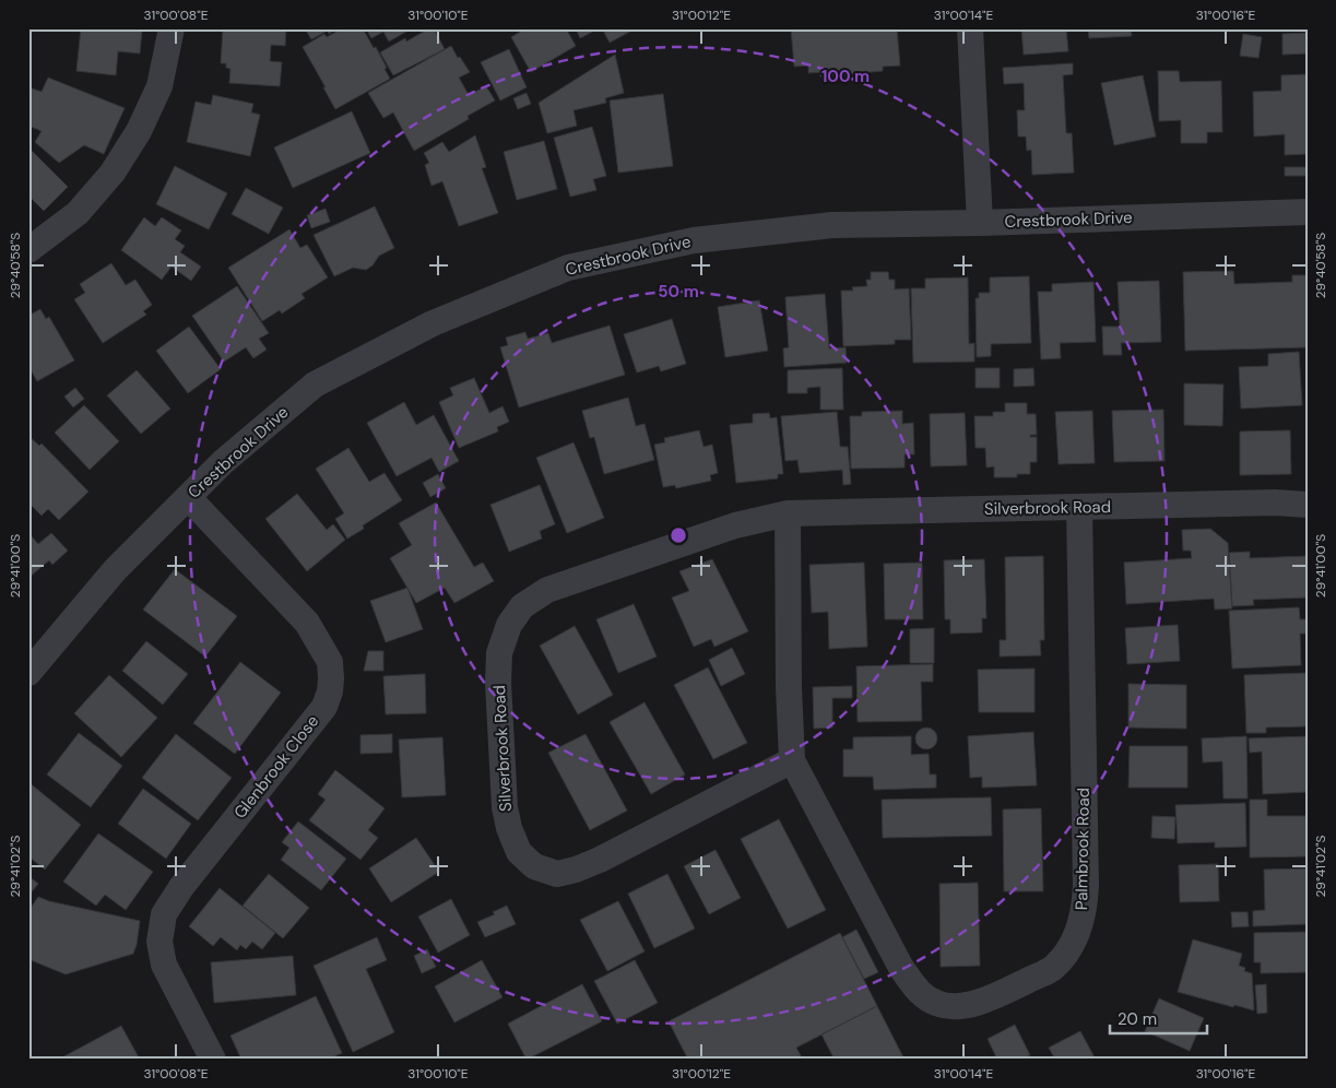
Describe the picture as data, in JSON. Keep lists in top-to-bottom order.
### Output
{
  "streets": {
    "street": [
      "Crestbrook Drive",
      "Silverbrook Road",
      "Glenbrook Close",
      "Palmbrook Road"
    ]
  },
  "crossings": [
    ["Crestbrook Drive", "Glenbrook Close"],
    ["Silverbrook Road", "Palmbrook Road"]
  ],
  "scale_bar": "20 m",
  "coordinates": [
    "31°00'08\"E",
    "31°00'10\"E",
    "31°00'12\"E",
    "31°00'14\"E",
    "31°00'16\"E",
    "29°40'58\"S",
    "29°41'00\"S",
    "29°41'02\"S"
  ],
  "rings": ["100 m", "50 m"]
}
